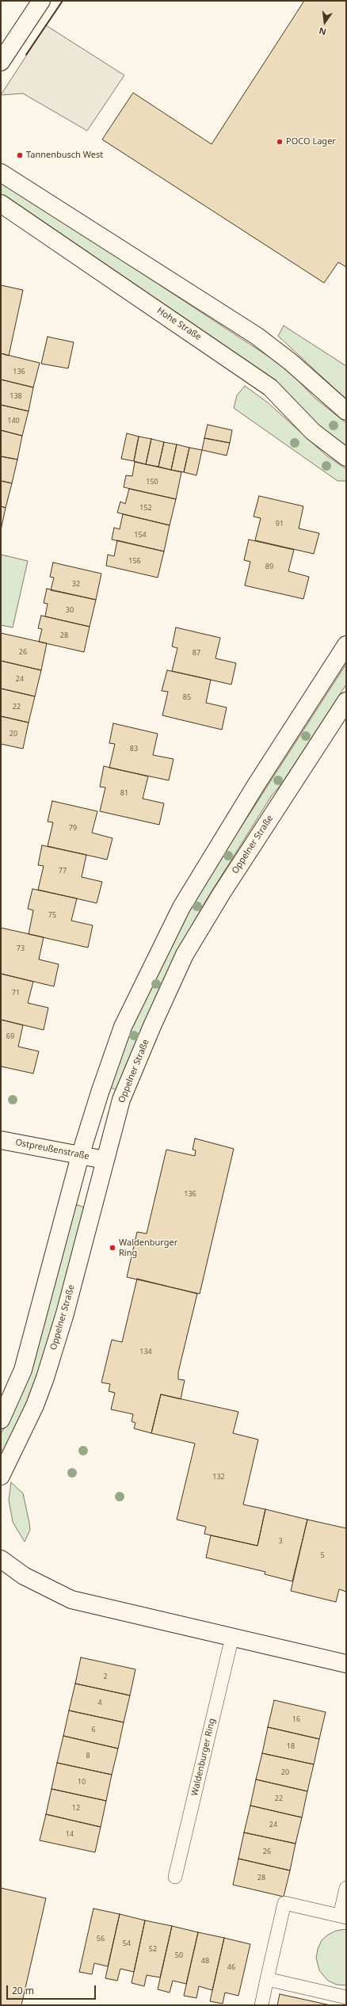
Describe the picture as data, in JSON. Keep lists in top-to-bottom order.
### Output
{
  "streets": {
    "street": ["Hohe Straße", "Oppelner Straße", "Ostpreußenstraße"],
    "lane": ["Waldenburger Ring"]
  },
  "crossings": [
    ["Oppelner Straße", "Ostpreußenstraße"]
  ],
  "places": ["POCO Lager", "Tannenbusch West", "Waldenburger Ring"],
  "house_numbers": [
    "136",
    "138",
    "140",
    "150",
    "152",
    "91",
    "154",
    "156",
    "89",
    "32",
    "30",
    "28",
    "26",
    "87",
    "24",
    "85",
    "22",
    "20",
    "83",
    "81",
    "79",
    "77",
    "75",
    "73",
    "71",
    "69",
    "136",
    "134",
    "132",
    "3",
    "5",
    "2",
    "4",
    "16",
    "6",
    "18",
    "8",
    "20",
    "10",
    "22",
    "12",
    "24",
    "14",
    "26",
    "28",
    "56",
    "54",
    "52",
    "50",
    "48",
    "46"
  ],
  "scale_bar": "20 m",
  "north": "bottom"
}
